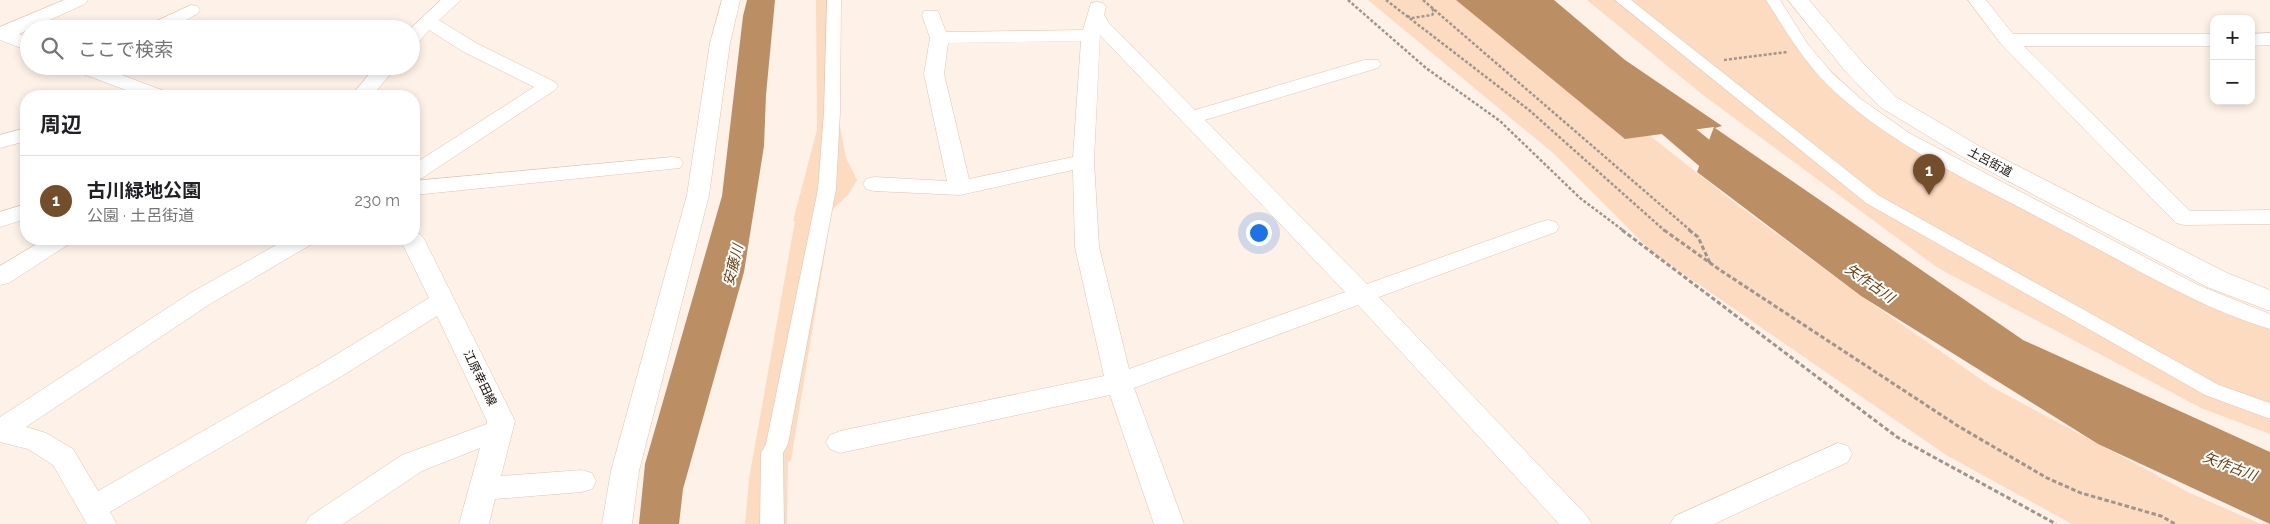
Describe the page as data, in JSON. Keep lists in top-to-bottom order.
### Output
{
  "streets": {
    "street": ["土呂街道", "江原幸田線"]
  },
  "water": ["安藤川", "矢作古川"],
  "page": {
    "map_buttons": ["+", "−"],
    "search": "ここで検索",
    "heading": "周辺",
    "pins": "1",
    "list": [
      {
        "mark": "1",
        "name": "古川緑地公園",
        "note": "公園 · 土呂街道",
        "value": "230 m"
      }
    ]
  }
}
